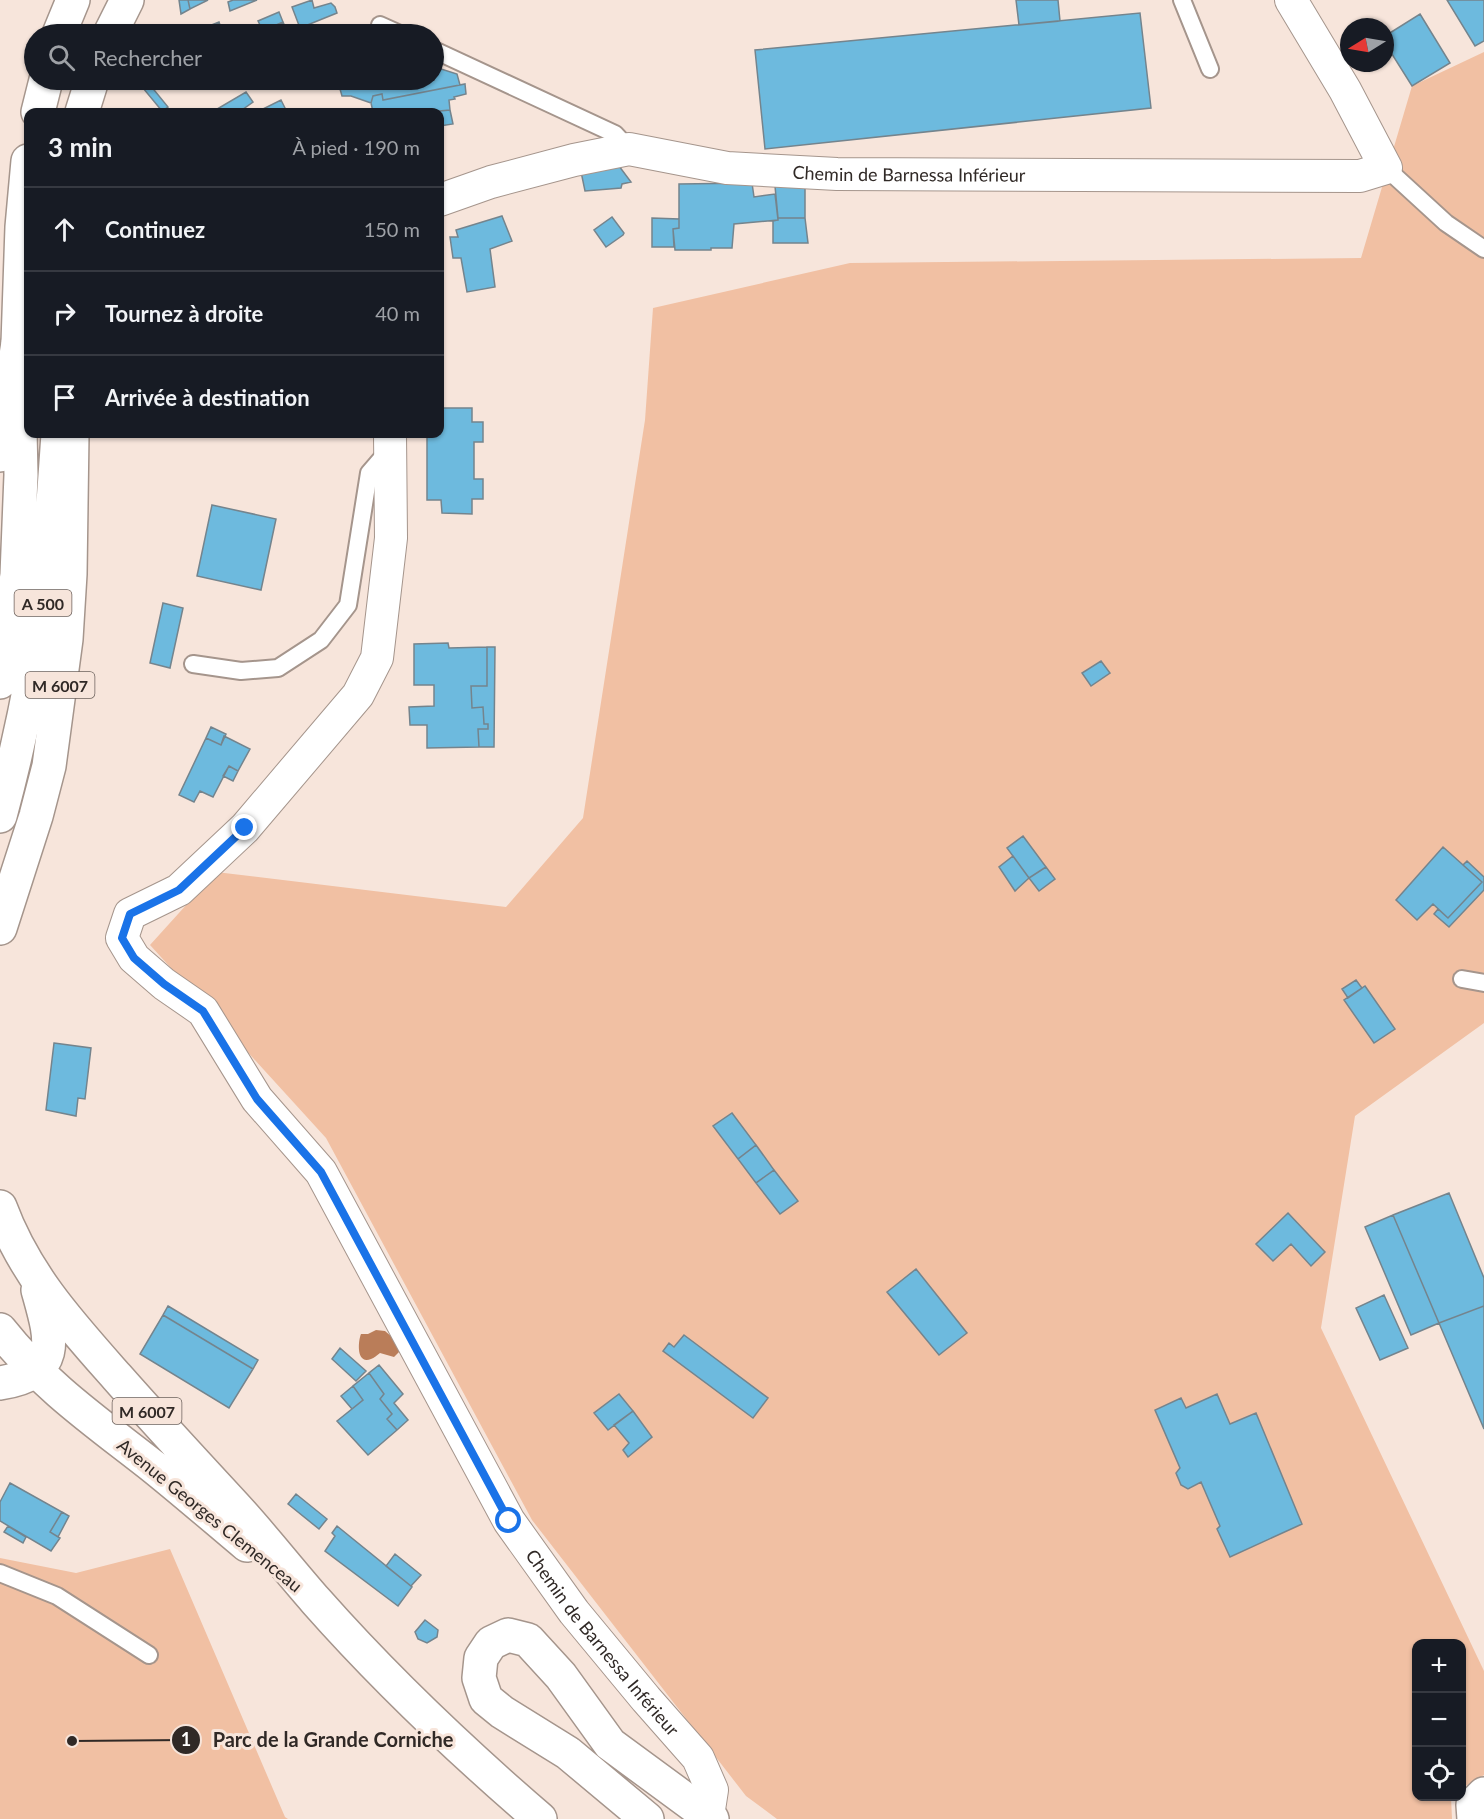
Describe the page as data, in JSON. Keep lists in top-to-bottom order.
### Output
{
  "streets": {
    "main road": ["A 500", "M 6007", "Avenue Georges Clemenceau"],
    "street": ["Chemin de Barnessa Inférieur"]
  },
  "crossings": [
    ["M 6007", "Avenue Georges Clemenceau"]
  ],
  "places": ["Parc de la Grande Corniche"],
  "north": "left",
  "page": {
    "search": "Rechercher",
    "heading": ["3 min", "À pied · 190 m"],
    "list": [
      ["Continuez", "150 m"],
      ["Tournez à droite", "40 m"],
      "Arrivée à destination"
    ],
    "map_buttons": ["+", "−"]
  }
}
